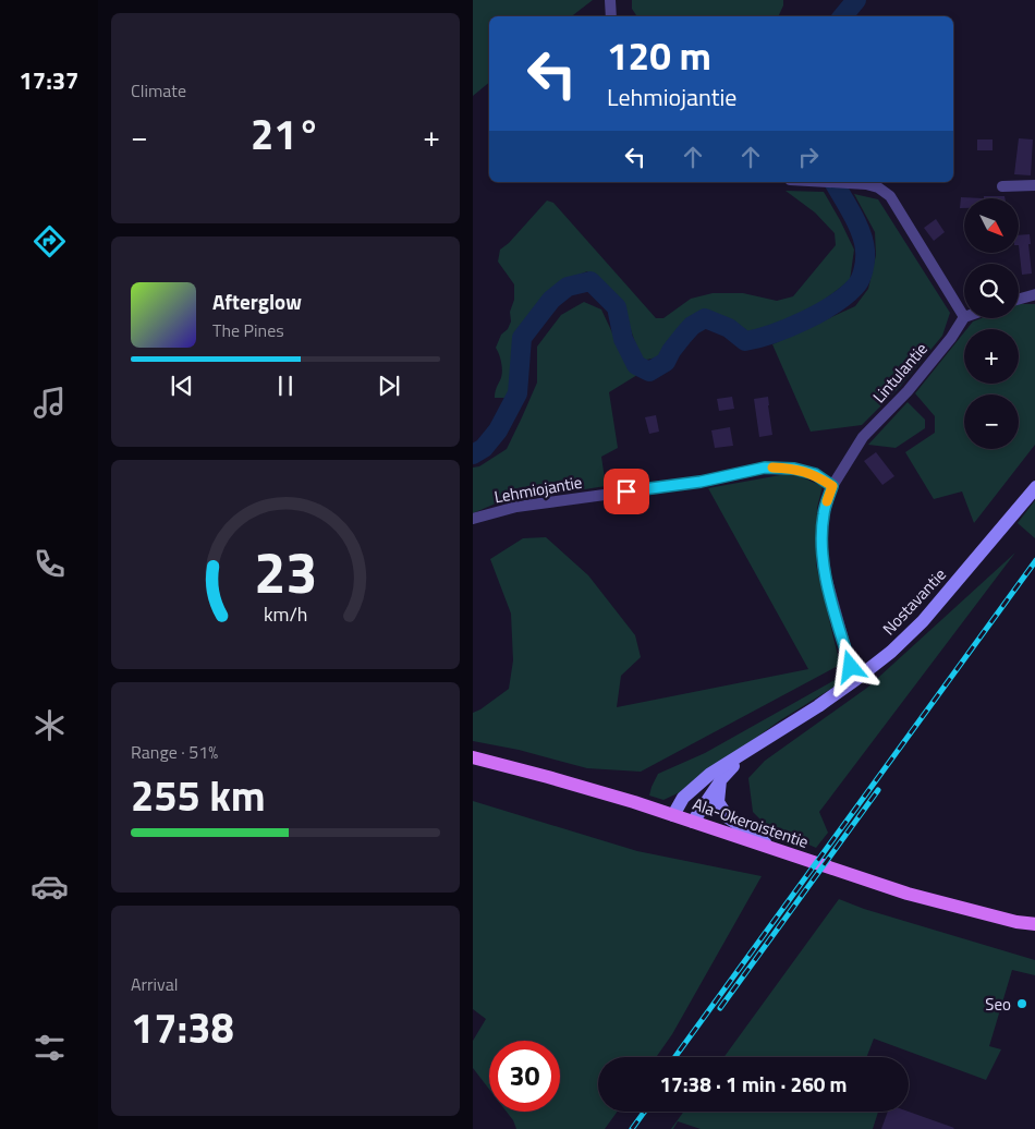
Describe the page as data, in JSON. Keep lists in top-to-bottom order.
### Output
{
  "streets": {
    "main road": ["Ala-Okeroistentie"],
    "street": ["Lintulantie", "Lehmiojantie", "Nostavantie"]
  },
  "crossings": [
    ["Lintulantie", "Lehmiojantie"],
    ["Lintulantie", "Nostavantie"],
    ["Nostavantie", "Ala-Okeroistentie"]
  ],
  "places": ["Seo"],
  "north": "bottom right",
  "page": {
    "tabs": "17:37",
    "tile": [
      "Climate",
      ["Range · 51%", "255 km"],
      ["Arrival", "17:38"]
    ],
    "turn": ["120 m", "Lehmiojantie"],
    "heat": ["−", "21°", "+"],
    "map_buttons": ["+", "−"],
    "song": ["Afterglow", "The Pines"],
    "limit": "30",
    "trip": "17:38 · 1 min · 260 m",
    "gauge": ["23", "km/h"]
  }
}
